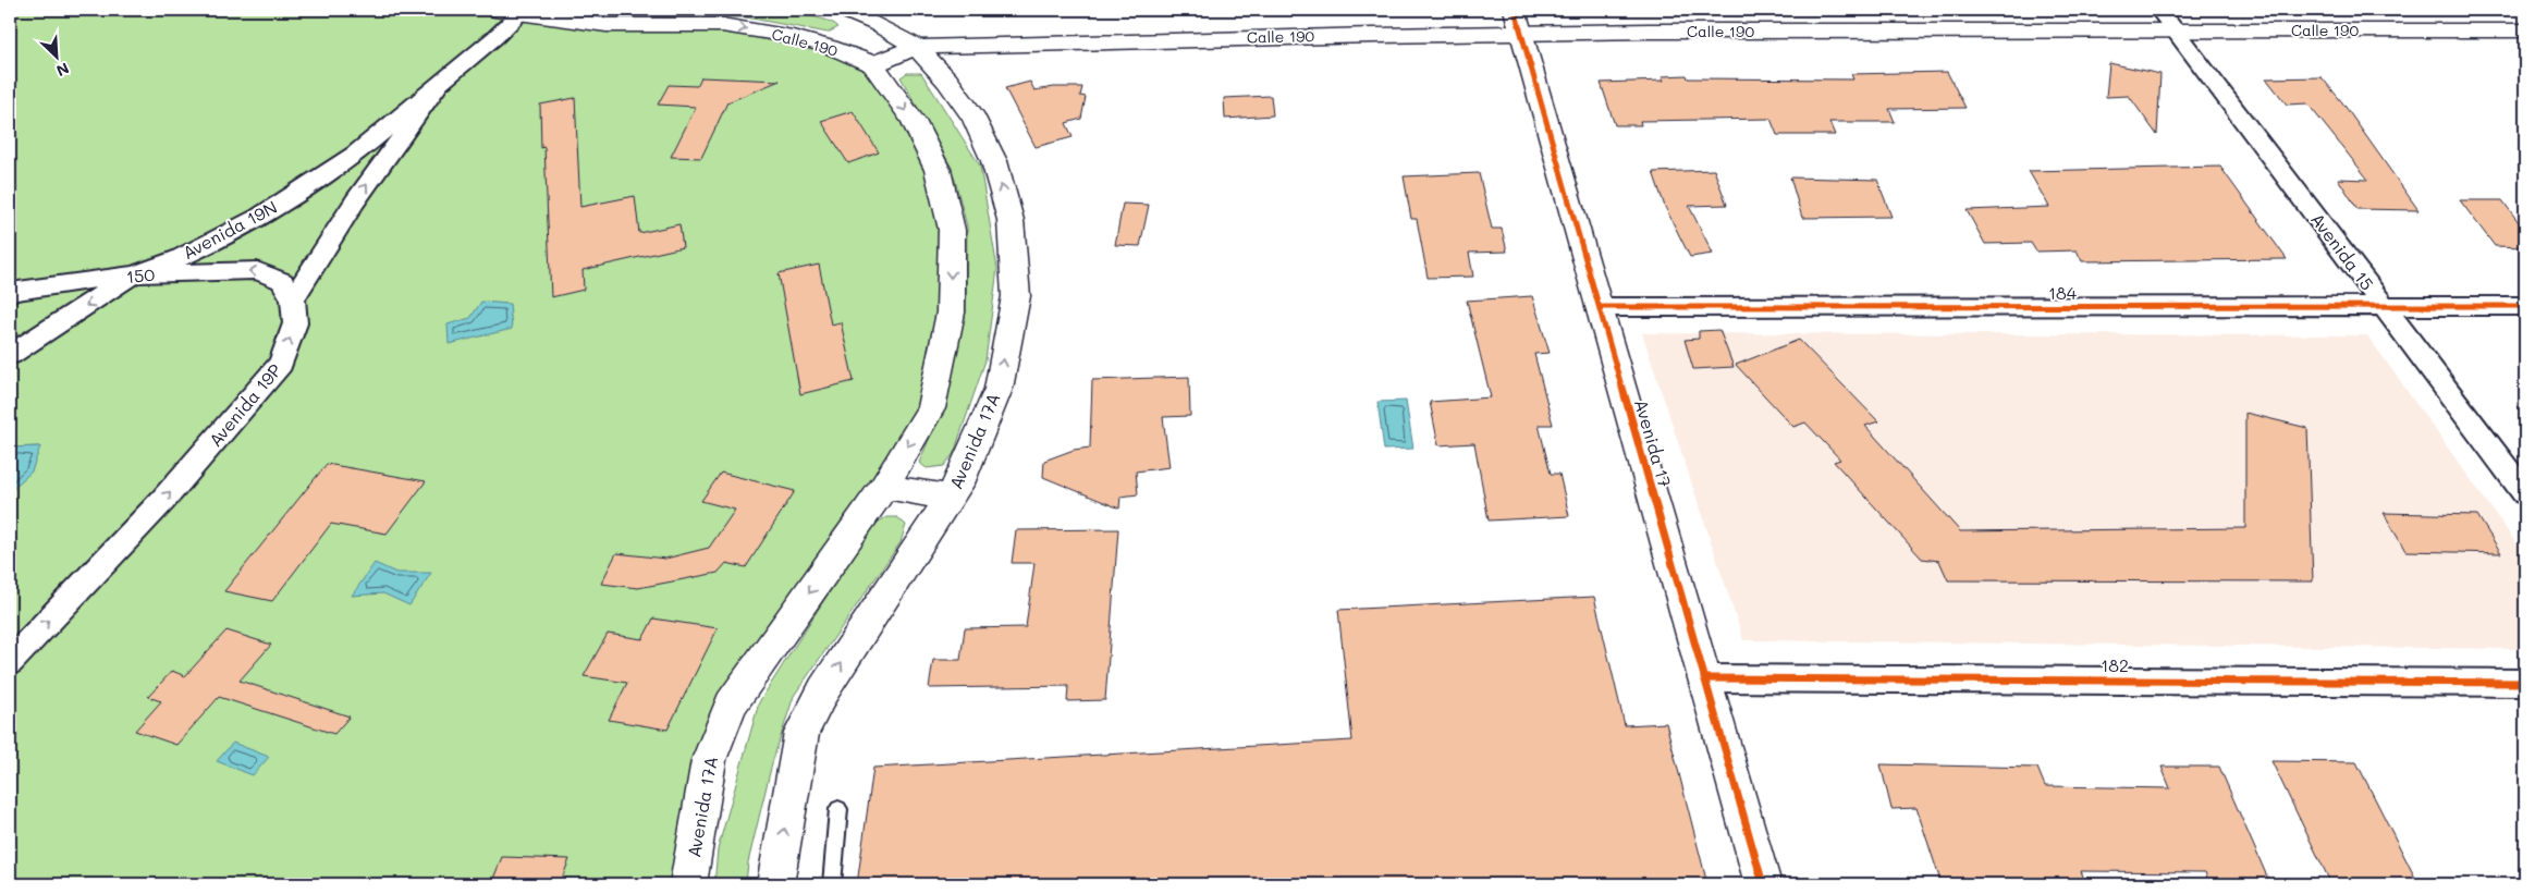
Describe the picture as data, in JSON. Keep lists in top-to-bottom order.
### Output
{
  "streets": {
    "main road": ["Calle 190", "Avenida 17A", "Avenida 17"],
    "street": [
      "Avenida 19N",
      "Avenida 15",
      "150",
      "184",
      "Avenida 19P",
      "182"
    ]
  },
  "crossings": [
    ["Calle 190", "Avenida 15"],
    ["Calle 190", "Avenida 17A"],
    ["Calle 190", "Avenida 17"],
    ["Avenida 19N", "150"],
    ["Avenida 15", "184"],
    ["150", "Avenida 19P"],
    ["184", "Avenida 17"],
    ["Avenida 17", "182"]
  ],
  "one_way": ["150", "Avenida 19P"],
  "north": "bottom right"
}
